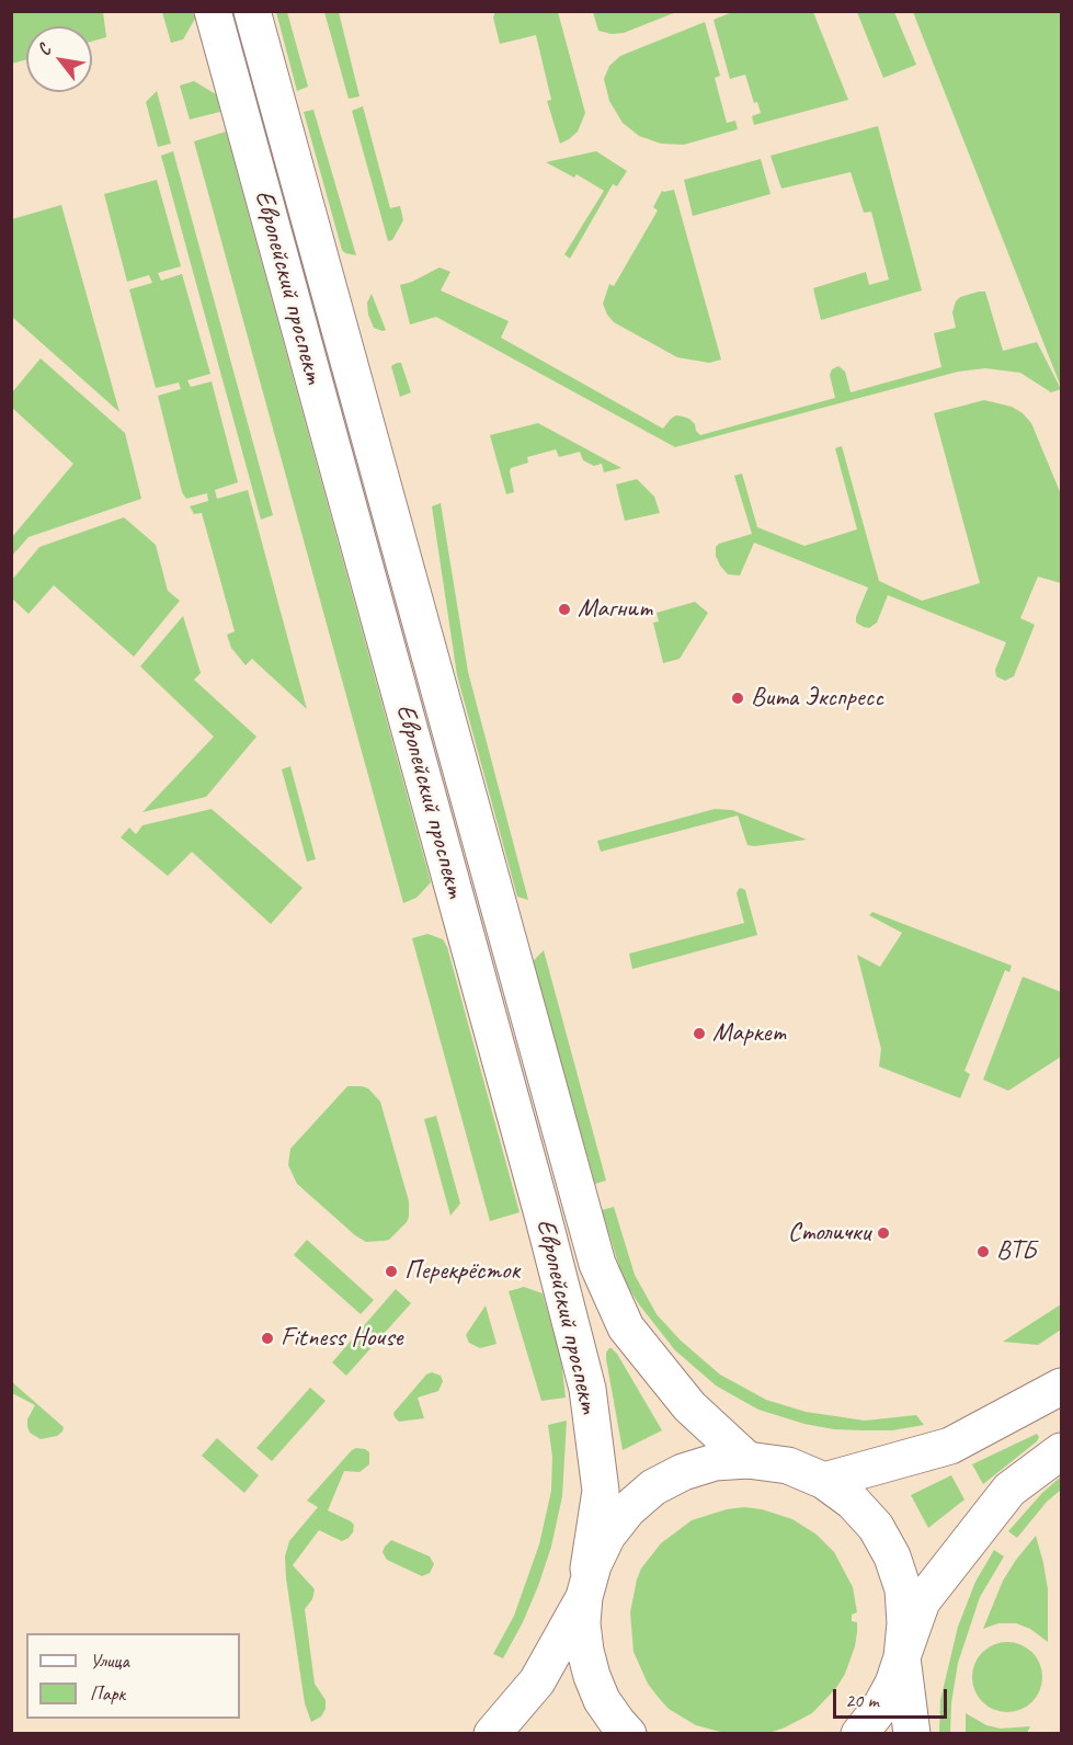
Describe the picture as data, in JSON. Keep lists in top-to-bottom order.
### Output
{
  "streets": {
    "street": ["Европейский проспект"]
  },
  "places": [
    "Магнит",
    "Вита Экспресс",
    "Маркет",
    "Столички",
    "ВТБ",
    "Перекрёсток",
    "Fitness House"
  ],
  "legend": ["Улица", "Парк"],
  "scale_bar": "20 m",
  "north": "top left"
}
